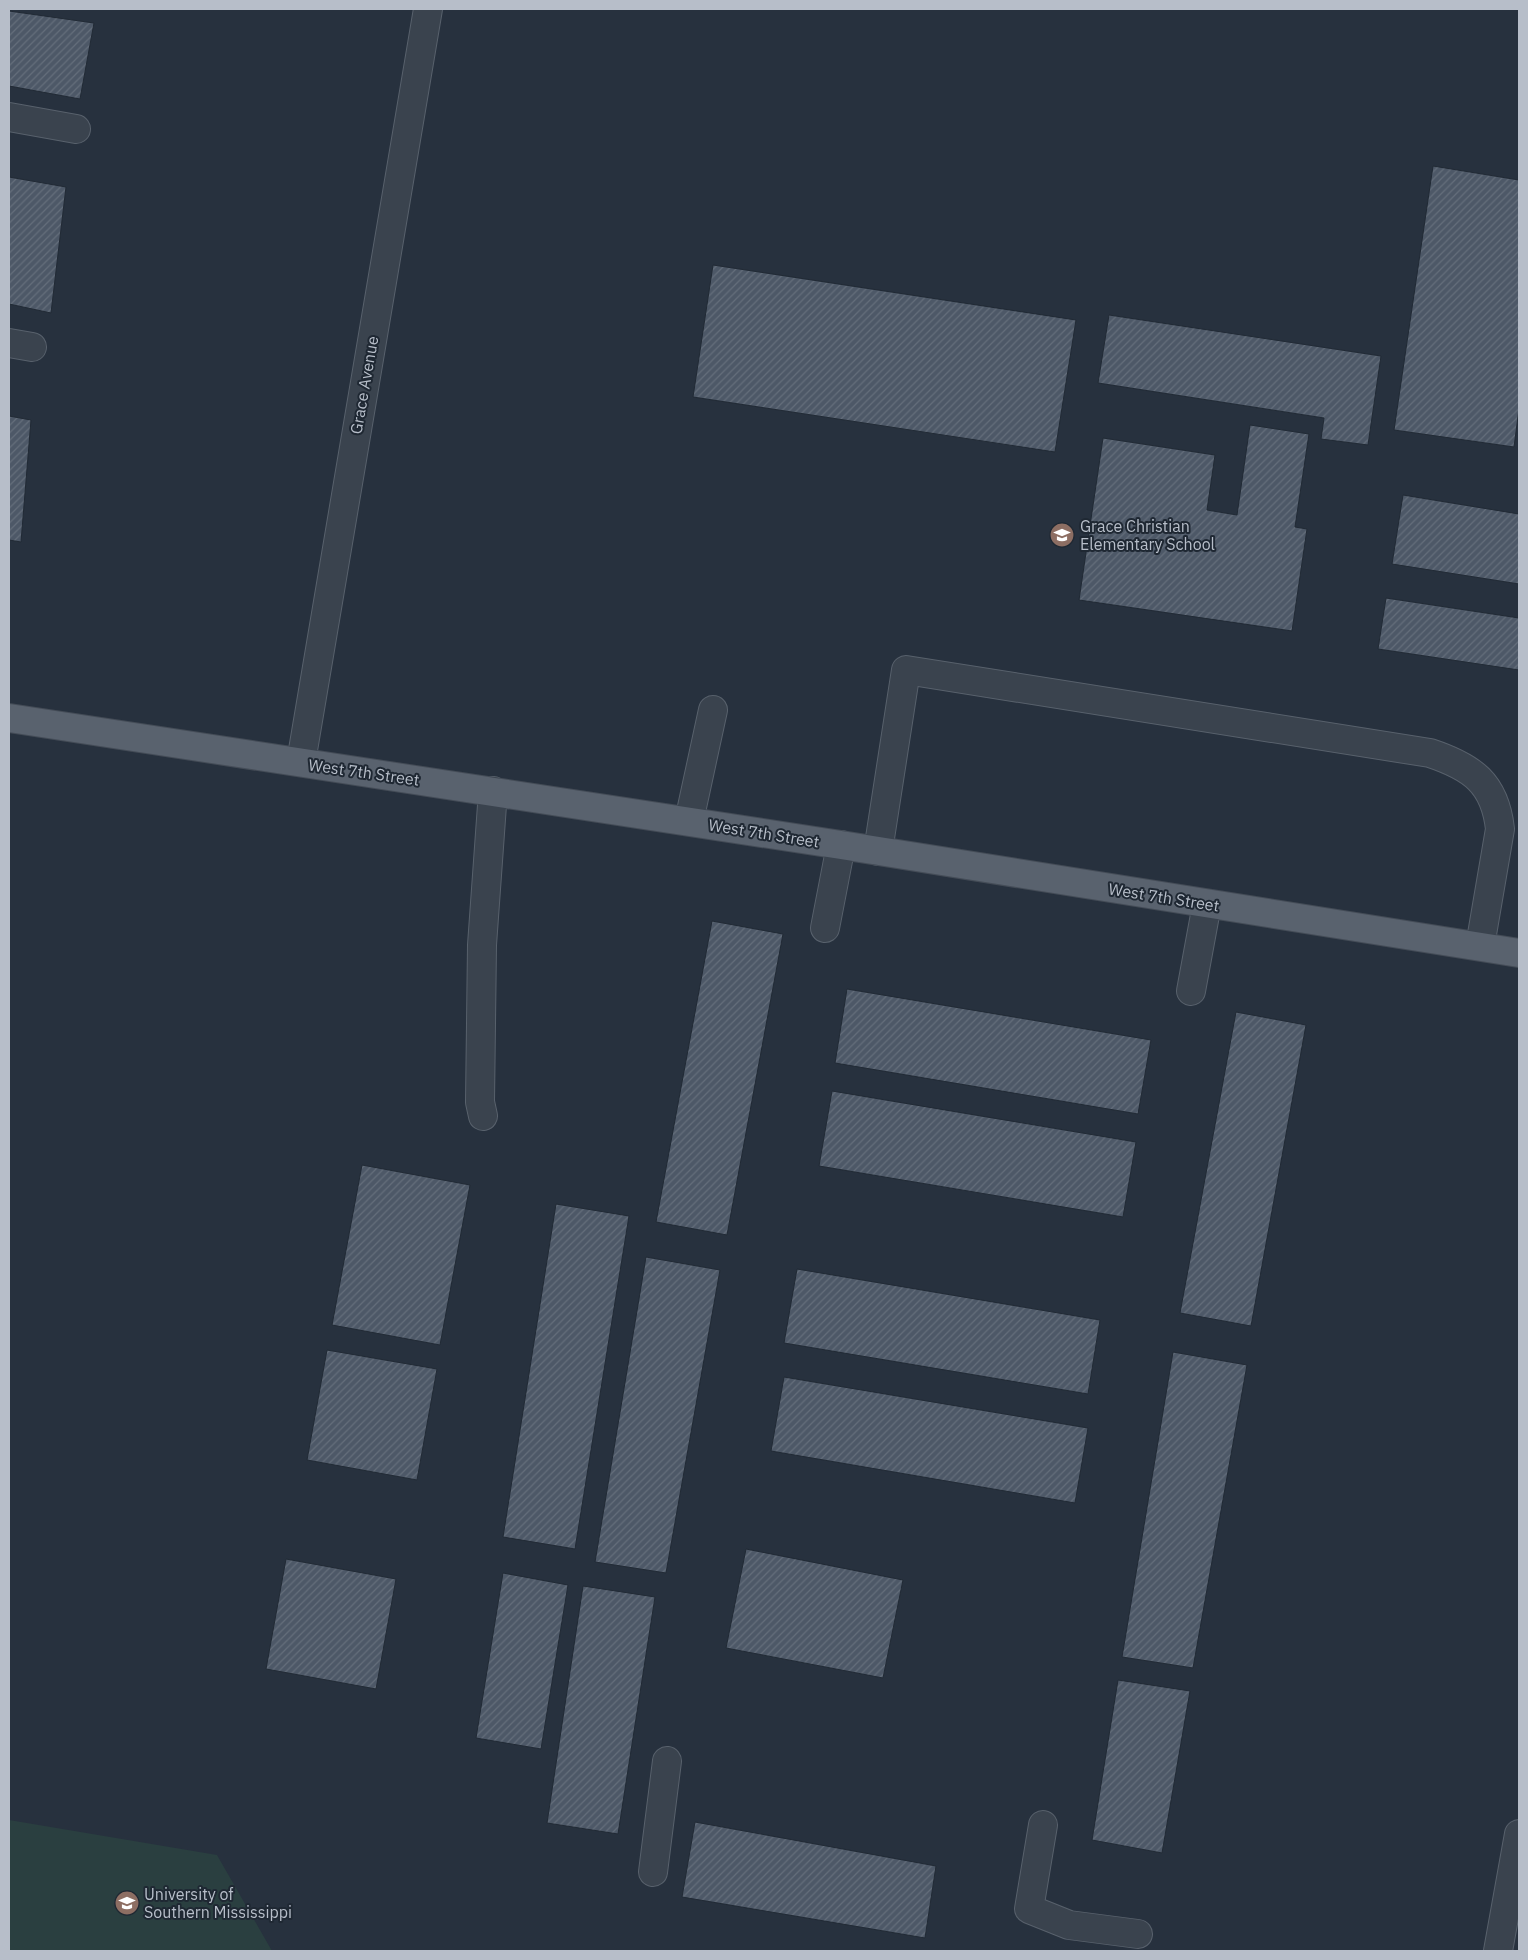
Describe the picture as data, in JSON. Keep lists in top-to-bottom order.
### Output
{
  "streets": {
    "main road": ["West 7th Street"],
    "street": ["Grace Avenue"]
  },
  "crossings": [
    ["Grace Avenue", "West 7th Street"]
  ],
  "places": {
    "school or university": ["Grace Christian Elementary School", "University of Southern Mississippi"]
  }
}
